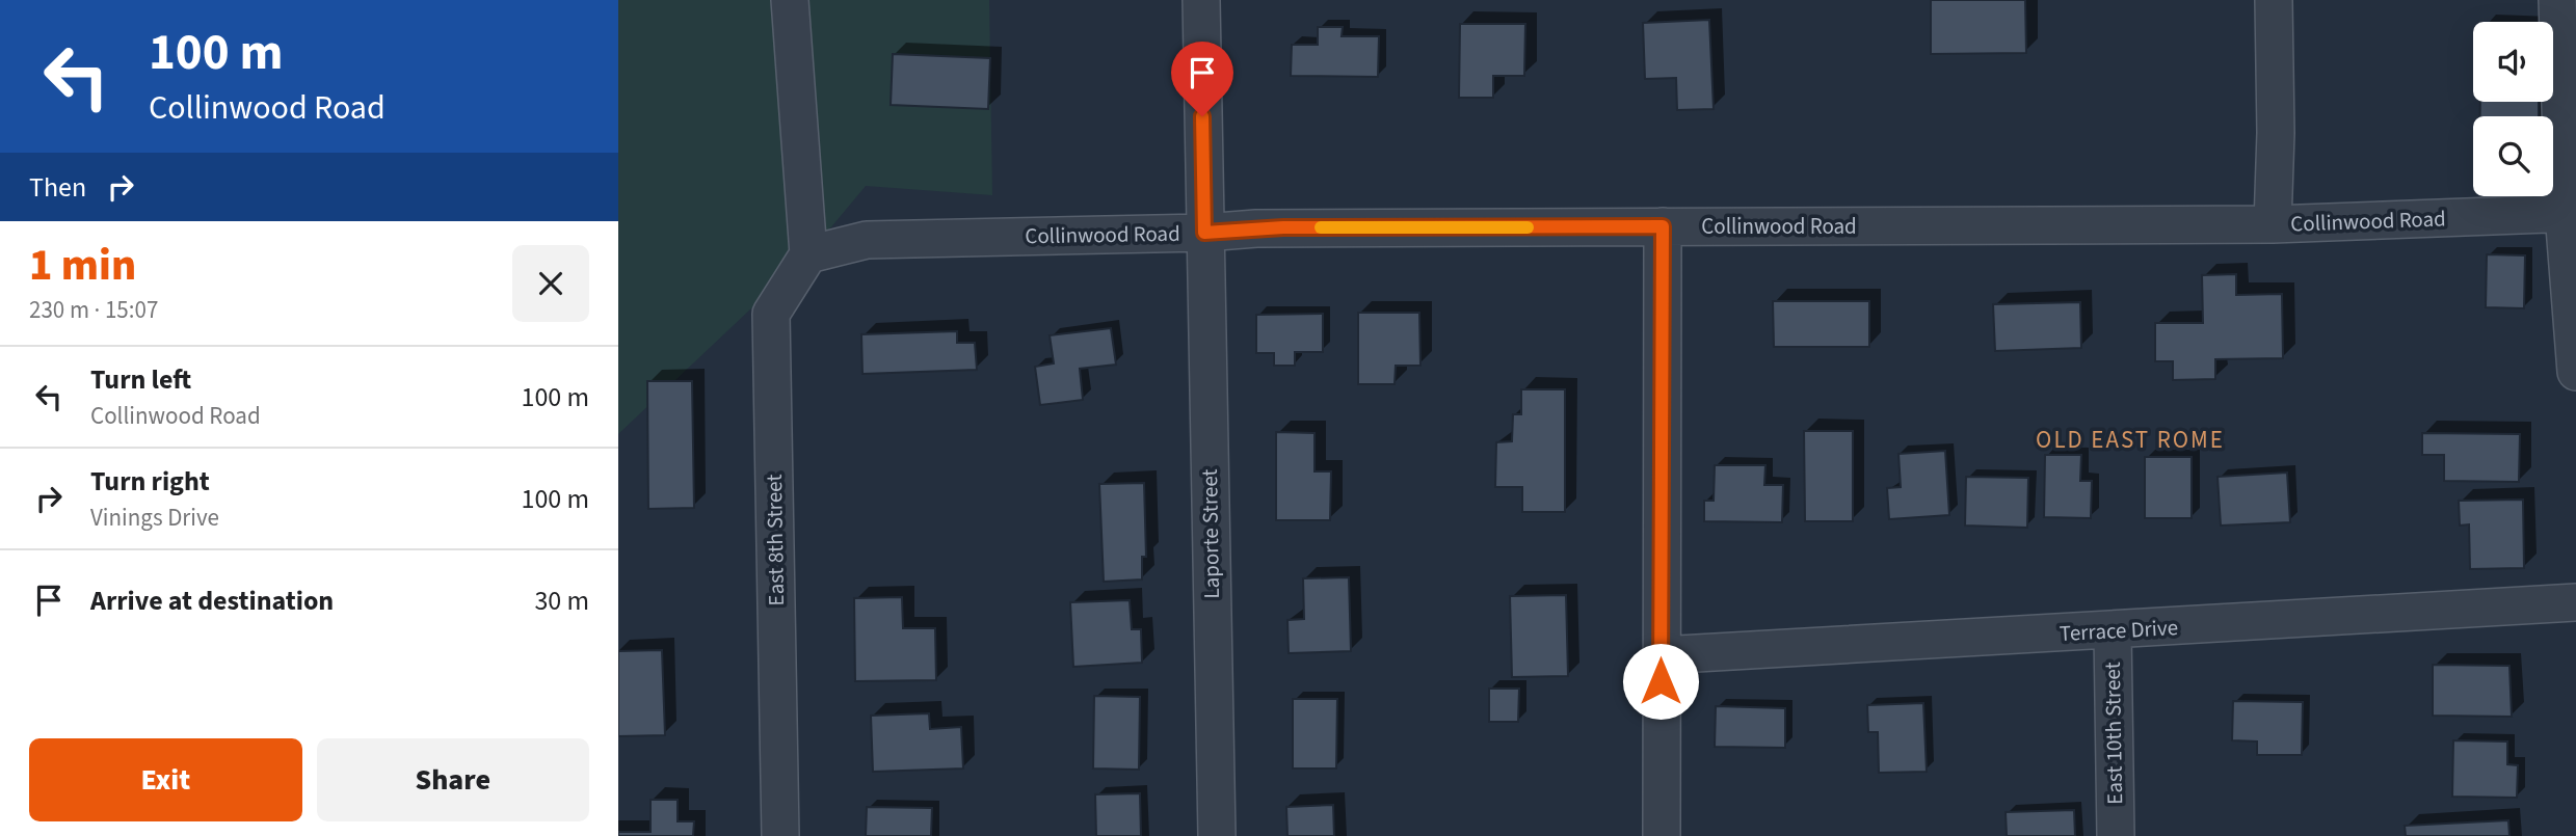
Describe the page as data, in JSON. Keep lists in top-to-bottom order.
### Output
{
  "streets": {
    "street": [
      "Collinwood Road",
      "Laporte Street",
      "East 8th Street",
      "Terrace Drive",
      "East 10th Street"
    ]
  },
  "crossings": [
    ["Collinwood Road", "Laporte Street"],
    ["Collinwood Road", "East 8th Street"],
    ["Terrace Drive", "East 10th Street"]
  ],
  "districts": ["OLD EAST ROME"],
  "page": {
    "turn": ["100 m", "Collinwood Road"],
    "then": "Then",
    "heading": ["1 min", "230 m · 15:07"],
    "list": [
      {
        "name": "Turn left",
        "note": "Collinwood Road",
        "value": "100 m"
      },
      {
        "name": "Turn right",
        "note": "Vinings Drive",
        "value": "100 m"
      },
      {
        "name": "Arrive at destination",
        "value": "30 m"
      }
    ],
    "buttons": ["Exit", "Share"]
  }
}
